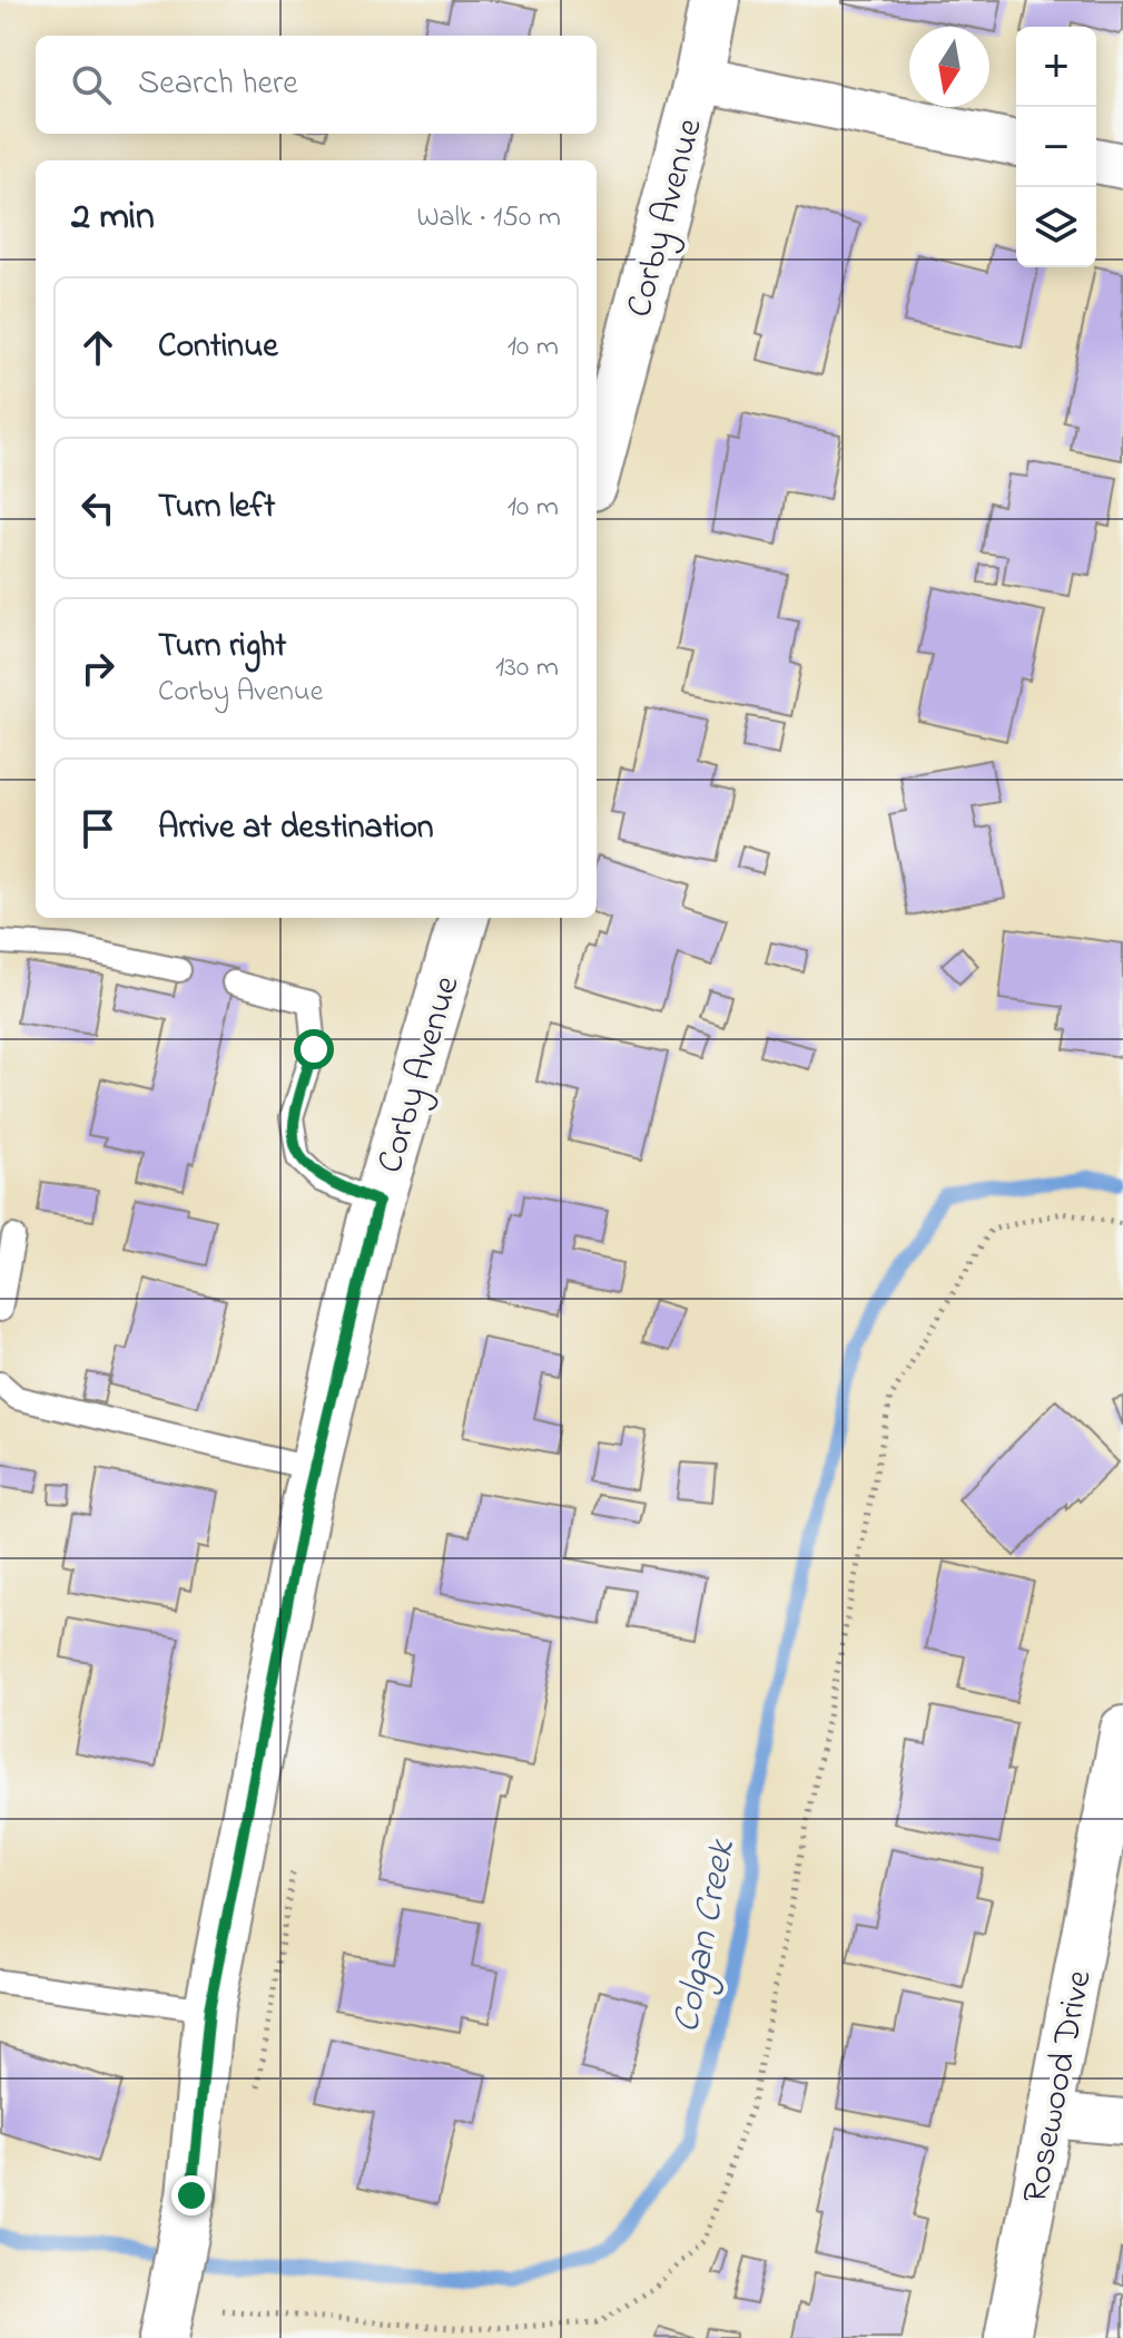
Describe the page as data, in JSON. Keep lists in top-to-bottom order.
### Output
{
  "streets": {
    "street": ["Corby Avenue", "Rosewood Drive"]
  },
  "water": ["Colgan Creek"],
  "north": "bottom",
  "page": {
    "map_buttons": ["+", "−"],
    "search": "Search here",
    "heading": ["2 min", "Walk · 150 m"],
    "list": [
      ["Continue", "10 m"],
      ["Turn left", "10 m"],
      ["Turn right", "Corby Avenue", "130 m"],
      "Arrive at destination"
    ]
  }
}
